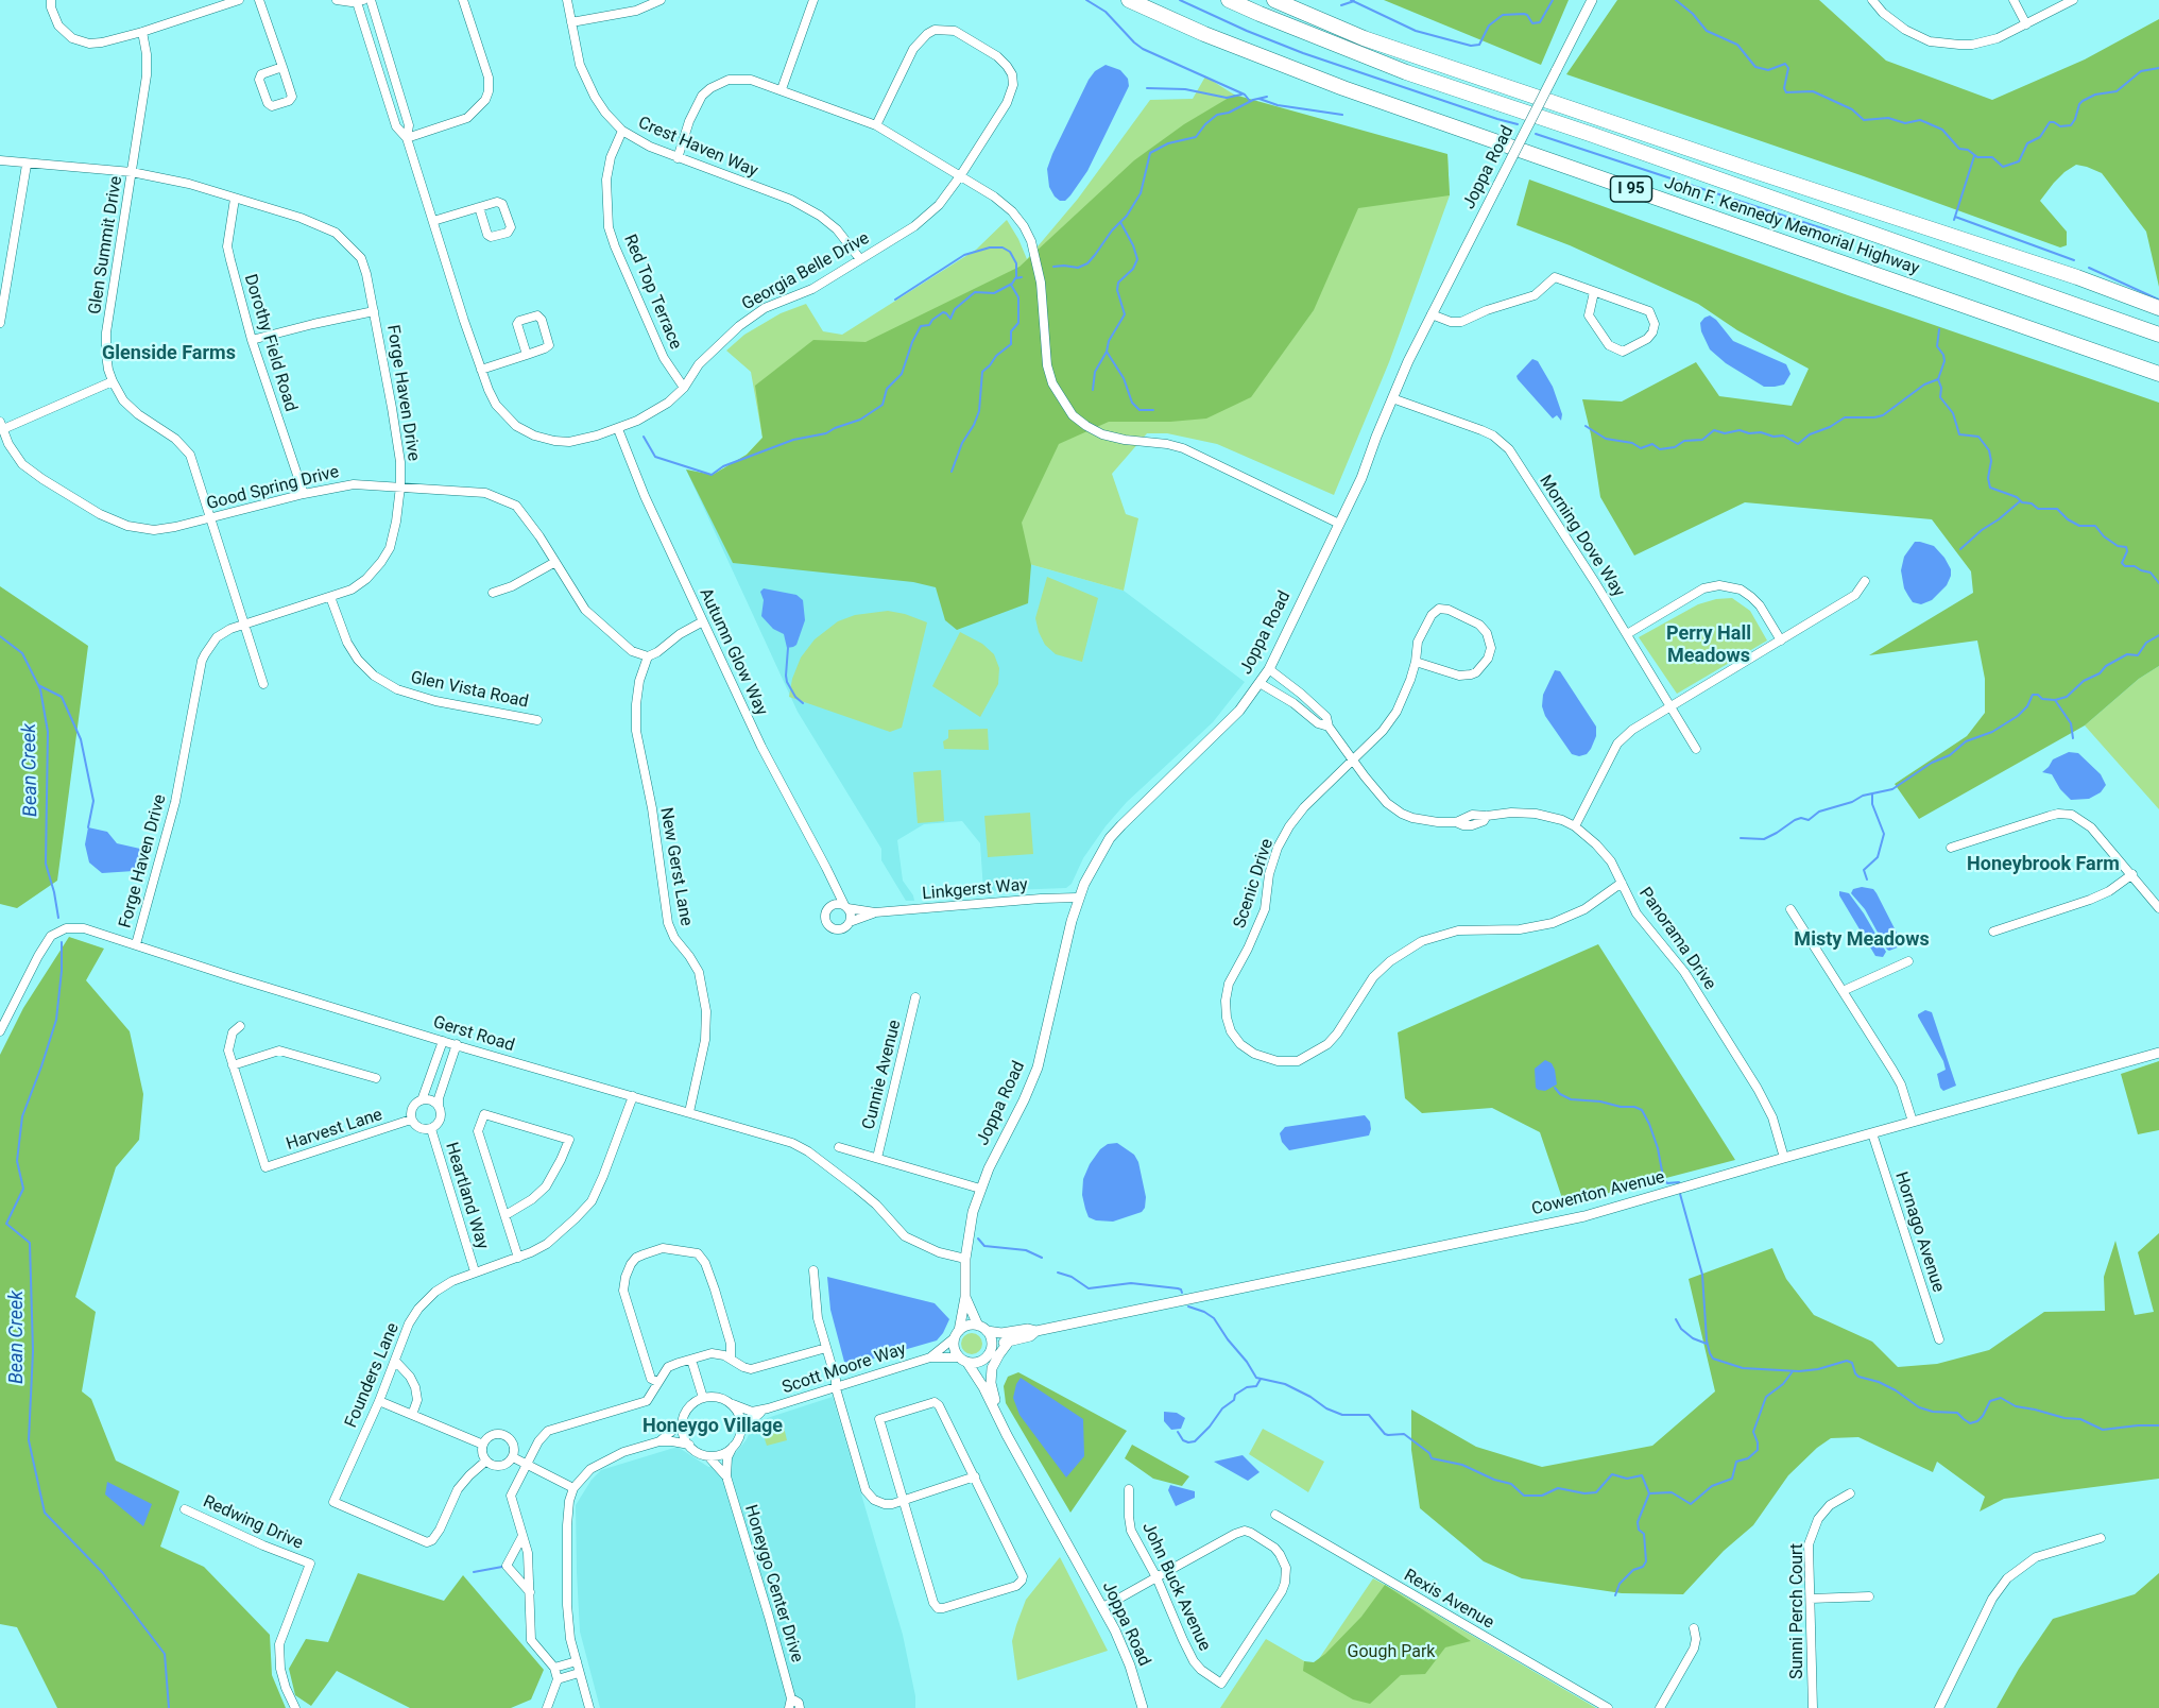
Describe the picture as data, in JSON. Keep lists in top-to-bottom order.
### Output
{
  "streets": {
    "highway": ["I 95", "John F. Kennedy Memorial Highway"],
    "street": [
      "Crest Haven Way",
      "Joppa Road",
      "Glen Summit Drive",
      "Georgia Belle Drive",
      "Red Top Terrace",
      "Dorothy Field Road",
      "Forge Haven Drive",
      "Good Spring Drive",
      "Morning Dove Way",
      "Autumn Glow Way",
      "Glen Vista Road",
      "New Gerst Lane",
      "Scenic Drive",
      "Linkgerst Way",
      "Panorama Drive",
      "Gerst Road",
      "Cunnie Avenue",
      "Harvest Lane",
      "Cowenton Avenue",
      "Heartland Way",
      "Hornago Avenue",
      "Scott Moore Way",
      "Founders Lane",
      "Redwing Drive",
      "Honeygo Center Drive",
      "John Buck Avenue",
      "Rexis Avenue",
      "Sunni Perch Court"
    ]
  },
  "crossings": [
    ["Crest Haven Way", "Georgia Belle Drive"],
    ["Crest Haven Way", "Red Top Terrace"],
    ["Joppa Road", "Morning Dove Way"],
    ["Joppa Road", "Linkgerst Way"],
    ["Joppa Road", "Panorama Drive"],
    ["Joppa Road", "Gerst Road"],
    ["Joppa Road", "Cowenton Avenue"],
    ["Joppa Road", "Scott Moore Way"],
    ["Glen Summit Drive", "Forge Haven Drive"],
    ["Glen Summit Drive", "Good Spring Drive"],
    ["Georgia Belle Drive", "Red Top Terrace"],
    ["Georgia Belle Drive", "Autumn Glow Way"],
    ["Dorothy Field Road", "Forge Haven Drive"],
    ["Dorothy Field Road", "Good Spring Drive"],
    ["Forge Haven Drive", "Good Spring Drive"],
    ["Forge Haven Drive", "Glen Vista Road"],
    ["Forge Haven Drive", "Gerst Road"],
    ["Good Spring Drive", "New Gerst Lane"],
    ["Autumn Glow Way", "Linkgerst Way"],
    ["New Gerst Lane", "Gerst Road"],
    ["Scenic Drive", "Panorama Drive"],
    ["Panorama Drive", "Cowenton Avenue"],
    ["Gerst Road", "Heartland Way"],
    ["Gerst Road", "Founders Lane"],
    ["Harvest Lane", "Heartland Way"],
    ["Cowenton Avenue", "Hornago Avenue"],
    ["Cowenton Avenue", "Scott Moore Way"],
    ["Heartland Way", "Founders Lane"],
    ["Scott Moore Way", "Honeygo Center Drive"]
  ],
  "districts": [
    "Glenside Farms",
    "Perry Hall Meadows",
    "Honeybrook Farm",
    "Misty Meadows",
    "Honeygo Village"
  ],
  "water": ["Bean Creek"],
  "parks": ["Gough Park"]
}
